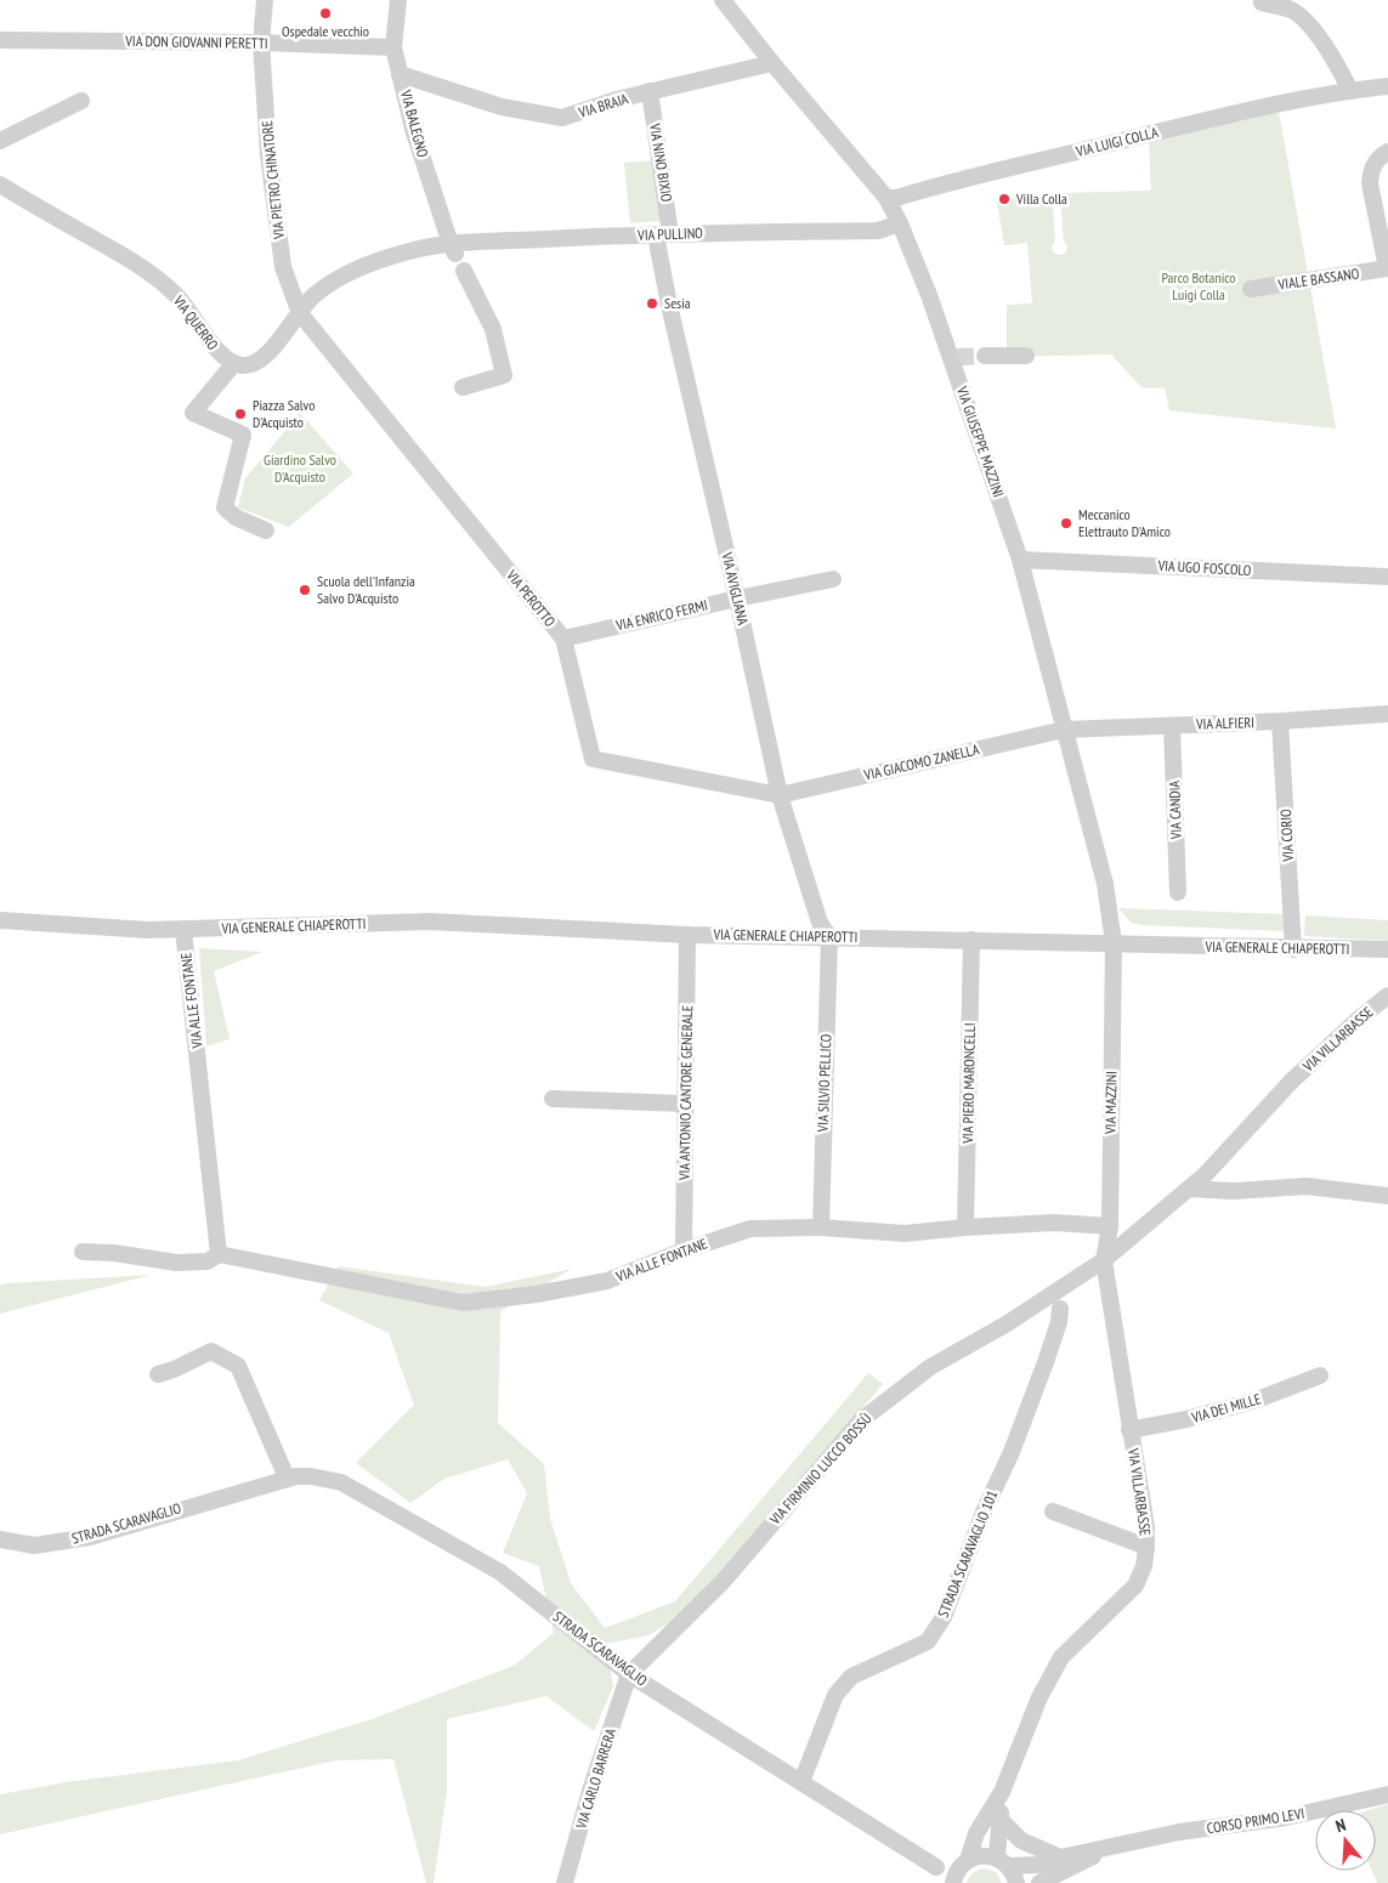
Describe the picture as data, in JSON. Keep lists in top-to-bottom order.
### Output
{
  "streets": {
    "street": [
      "VIA DON GIOVANNI PERETTI",
      "VIA BRAIA",
      "VIA BALEGNO",
      "VIA LUIGI COLLA",
      "VIA NINO BIXIO",
      "VIA PIETRO CHINATORE",
      "VIA PULLINO",
      "VIALE BASSANO",
      "VIA QUERRO",
      "VIA GIUSEPPE MAZZINI",
      "VIA UGO FOSCOLO",
      "VIA AVIGLIANA",
      "VIA PEROTTO",
      "VIA ENRICO FERMI",
      "VIA ALFIERI",
      "VIA GIACOMO ZANELLA",
      "VIA CANDIA",
      "VIA CORIO",
      "VIA GENERALE CHIAPEROTTI",
      "VIA ALLE FONTANE",
      "VIA VILLARBASSE",
      "VIA SILVIO PELLICO",
      "VIA PIERO MARONCELLI",
      "VIA ANTONIO CANTORE GENERALE",
      "VIA MAZZINI",
      "VIA DEI MILLE",
      "VIA FIRMINIO LUCCO BOSSÙ",
      "STRADA SCARAVAGLIO",
      "STRADA SCARAVAGLIO 101",
      "VIA CARLO BARRERA",
      "CORSO PRIMO LEVI"
    ]
  },
  "crossings": [
    ["VIA DON GIOVANNI PERETTI", "VIA BALEGNO"],
    ["VIA DON GIOVANNI PERETTI", "VIA PIETRO CHINATORE"],
    ["VIA BRAIA", "VIA BALEGNO"],
    ["VIA BRAIA", "VIA NINO BIXIO"],
    ["VIA BRAIA", "VIA GIUSEPPE MAZZINI"],
    ["VIA BALEGNO", "VIA PULLINO"],
    ["VIA LUIGI COLLA", "VIA GIUSEPPE MAZZINI"],
    ["VIA NINO BIXIO", "VIA PULLINO"],
    ["VIA NINO BIXIO", "VIA AVIGLIANA"],
    ["VIA PIETRO CHINATORE", "VIA PEROTTO"],
    ["VIA PULLINO", "VIA GIUSEPPE MAZZINI"],
    ["VIA PULLINO", "VIA AVIGLIANA"],
    ["VIA GIUSEPPE MAZZINI", "VIA UGO FOSCOLO"],
    ["VIA GIUSEPPE MAZZINI", "VIA ALFIERI"],
    ["VIA GIUSEPPE MAZZINI", "VIA GIACOMO ZANELLA"],
    ["VIA GIUSEPPE MAZZINI", "VIA GENERALE CHIAPEROTTI"],
    ["VIA GIUSEPPE MAZZINI", "VIA MAZZINI"],
    ["VIA AVIGLIANA", "VIA PEROTTO"],
    ["VIA AVIGLIANA", "VIA ENRICO FERMI"],
    ["VIA AVIGLIANA", "VIA GIACOMO ZANELLA"],
    ["VIA AVIGLIANA", "VIA GENERALE CHIAPEROTTI"],
    ["VIA AVIGLIANA", "VIA SILVIO PELLICO"],
    ["VIA PEROTTO", "VIA ENRICO FERMI"],
    ["VIA PEROTTO", "VIA GIACOMO ZANELLA"],
    ["VIA ALFIERI", "VIA GIACOMO ZANELLA"],
    ["VIA ALFIERI", "VIA CANDIA"],
    ["VIA ALFIERI", "VIA CORIO"],
    ["VIA CORIO", "VIA GENERALE CHIAPEROTTI"],
    ["VIA GENERALE CHIAPEROTTI", "VIA ALLE FONTANE"],
    ["VIA GENERALE CHIAPEROTTI", "VIA SILVIO PELLICO"],
    ["VIA GENERALE CHIAPEROTTI", "VIA PIERO MARONCELLI"],
    ["VIA GENERALE CHIAPEROTTI", "VIA ANTONIO CANTORE GENERALE"],
    ["VIA GENERALE CHIAPEROTTI", "VIA MAZZINI"],
    ["VIA ALLE FONTANE", "VIA SILVIO PELLICO"],
    ["VIA ALLE FONTANE", "VIA PIERO MARONCELLI"],
    ["VIA ALLE FONTANE", "VIA ANTONIO CANTORE GENERALE"],
    ["VIA ALLE FONTANE", "VIA MAZZINI"],
    ["VIA VILLARBASSE", "VIA MAZZINI"],
    ["VIA VILLARBASSE", "VIA DEI MILLE"],
    ["VIA VILLARBASSE", "VIA FIRMINIO LUCCO BOSSÙ"],
    ["VIA VILLARBASSE", "STRADA SCARAVAGLIO"],
    ["VIA VILLARBASSE", "CORSO PRIMO LEVI"],
    ["VIA MAZZINI", "VIA FIRMINIO LUCCO BOSSÙ"],
    ["VIA FIRMINIO LUCCO BOSSÙ", "STRADA SCARAVAGLIO"],
    ["VIA FIRMINIO LUCCO BOSSÙ", "VIA CARLO BARRERA"],
    ["STRADA SCARAVAGLIO", "STRADA SCARAVAGLIO 101"],
    ["STRADA SCARAVAGLIO", "VIA CARLO BARRERA"]
  ],
  "parks": ["Parco Botanico Luigi Colla", "Giardino Salvo D'Acquisto"],
  "places": [
    "Ospedale vecchio",
    "Villa Colla",
    "Sesia",
    "Piazza Salvo D'Acquisto",
    "Meccanico Elettrauto D'Amico",
    "Scuola dell'Infanzia Salvo D'Acquisto"
  ],
  "north": "top"
}
